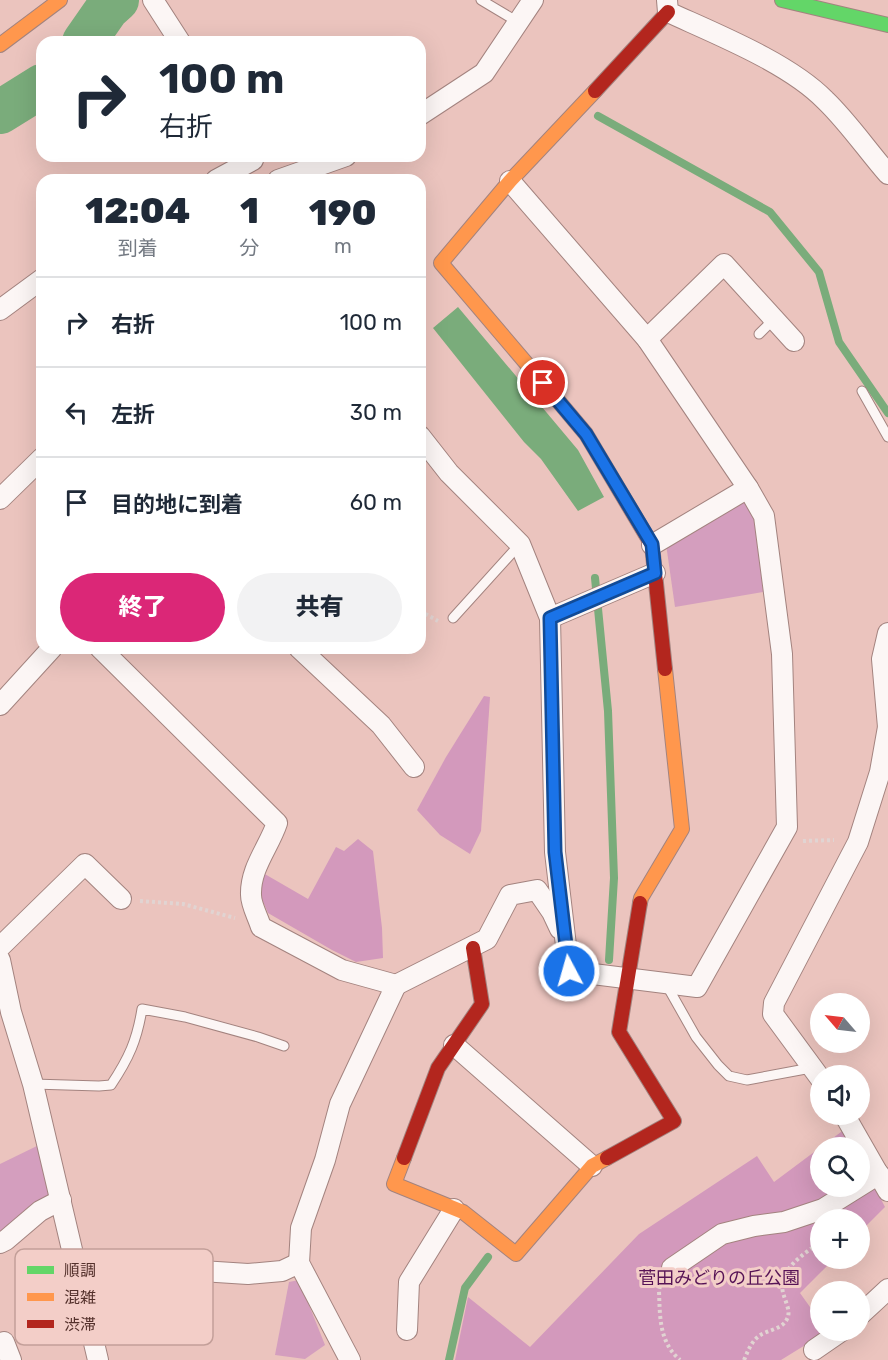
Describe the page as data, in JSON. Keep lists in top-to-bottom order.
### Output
{
  "parks": ["菅田みどりの丘公園"],
  "legend": ["順調", "混雑", "渋滞"],
  "north": "top left",
  "page": {
    "turn": ["100 m", "右折"],
    "eta": [
      "12:04",
      "到着",
      "1",
      "分",
      "190",
      "m"
    ],
    "list": [
      {
        "name": "右折",
        "value": "100 m"
      },
      {
        "name": "左折",
        "value": "30 m"
      },
      {
        "name": "目的地に到着",
        "value": "60 m"
      }
    ],
    "buttons": ["終了", "共有"],
    "map_buttons": ["+", "−"]
  }
}
